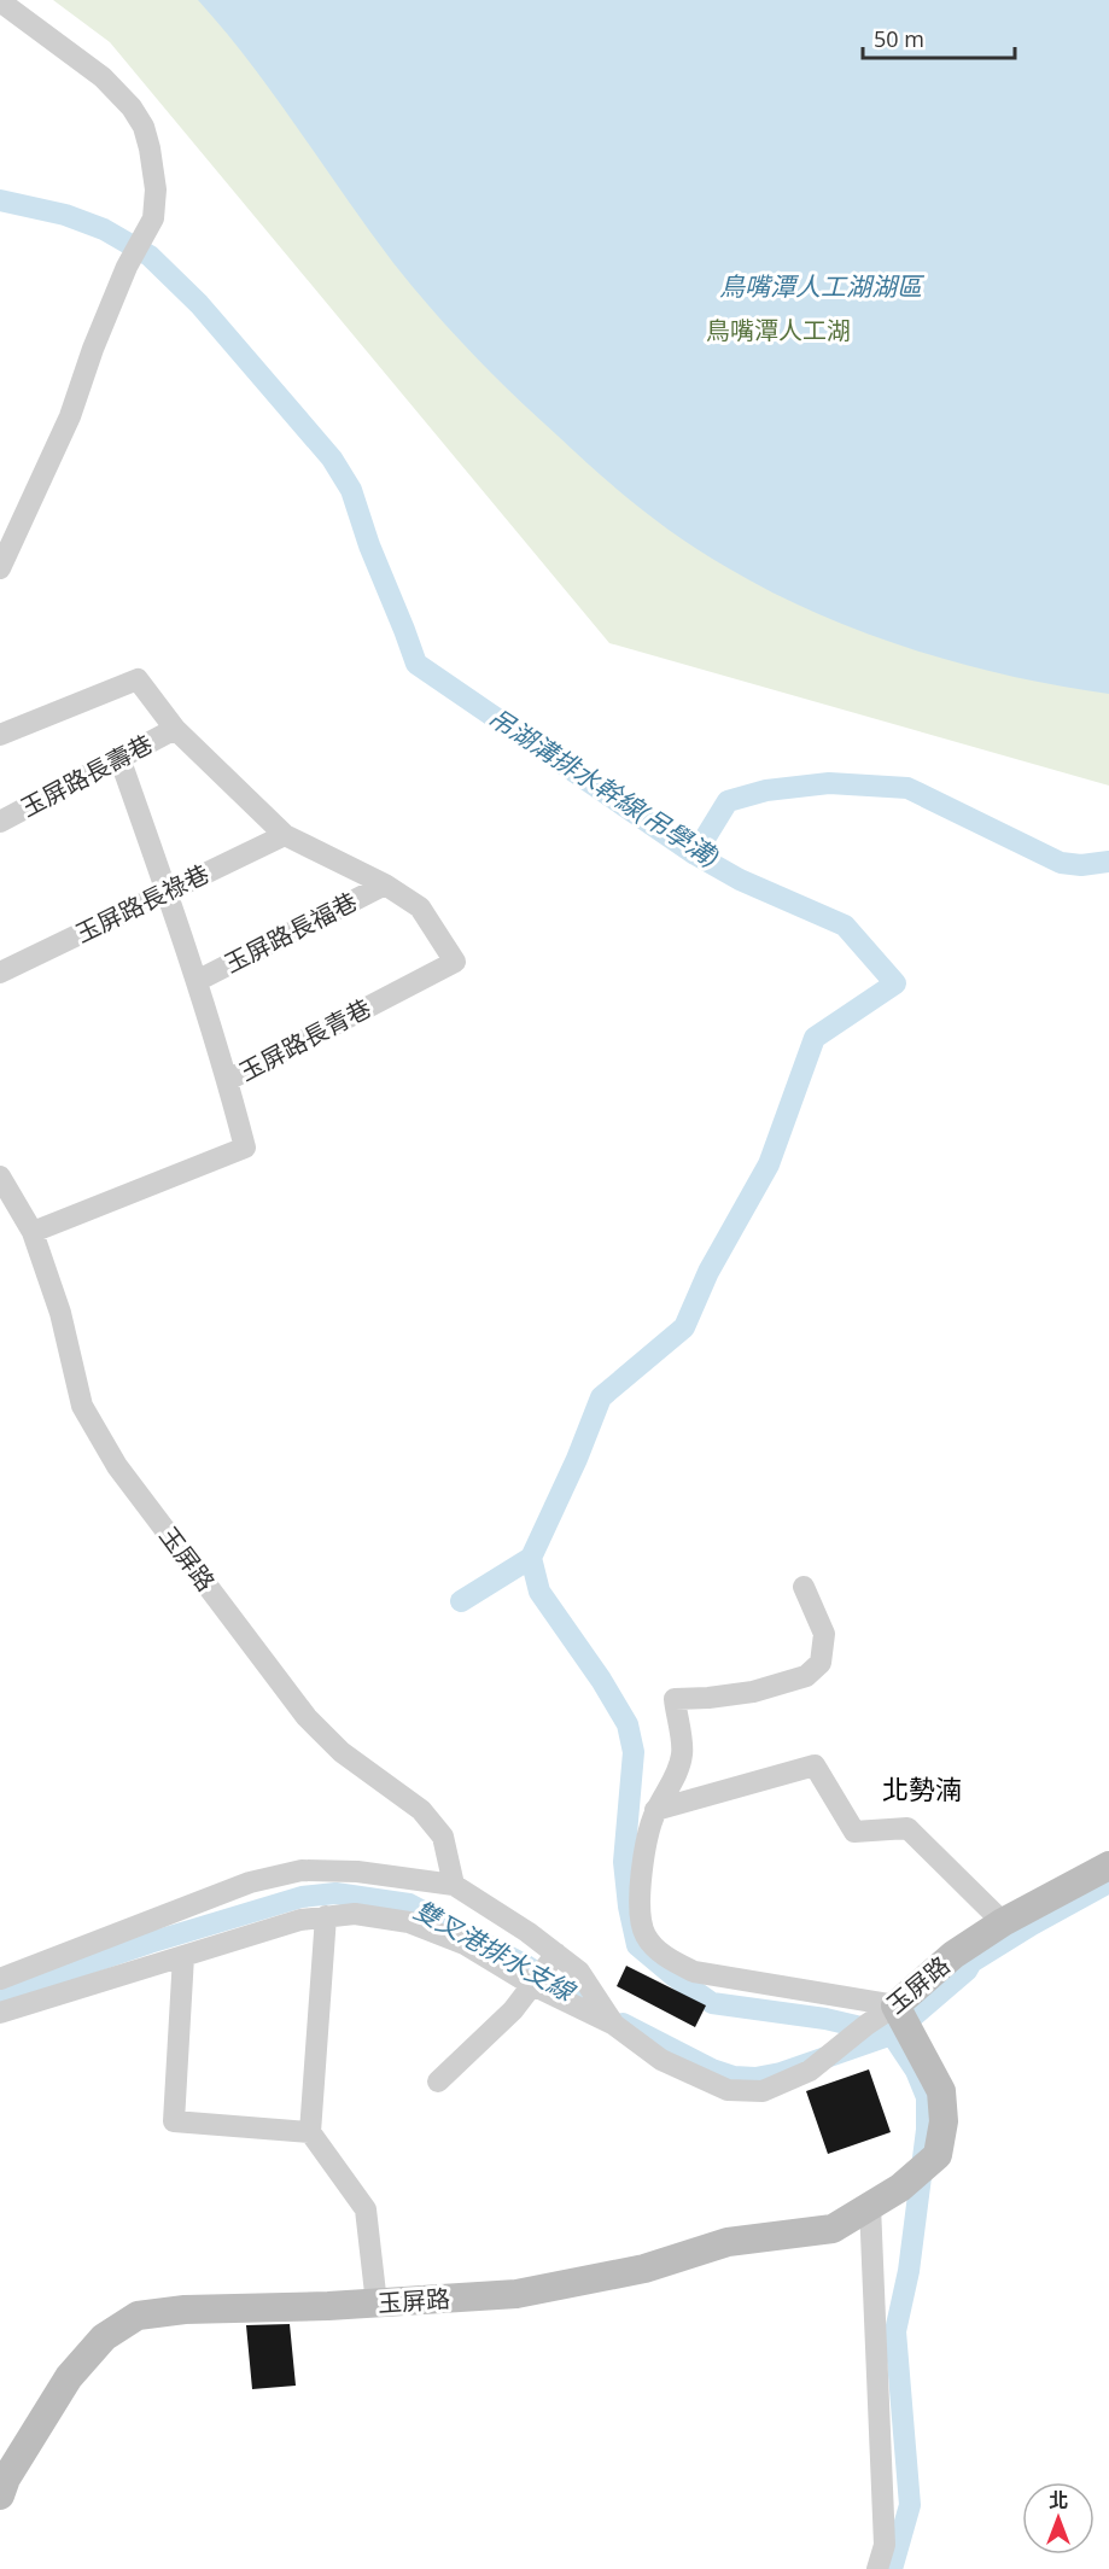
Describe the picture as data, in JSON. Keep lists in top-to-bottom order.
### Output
{
  "streets": {
    "street": [
      "玉屏路長壽巷",
      "玉屏路長祿巷",
      "玉屏路長福巷",
      "玉屏路長青巷",
      "玉屏路"
    ]
  },
  "crossings": [
    ["玉屏路長福巷", "玉屏路長青巷"],
    ["玉屏路長青巷", "玉屏路"]
  ],
  "districts": ["北勢湳"],
  "water": ["鳥嘴潭人工湖湖區", "吊湖溝排水幹線(吊學溝)", "雙叉港排水支線"],
  "parks": ["鳥嘴潭人工湖"],
  "scale_bar": "50 m",
  "north": "top"
}
